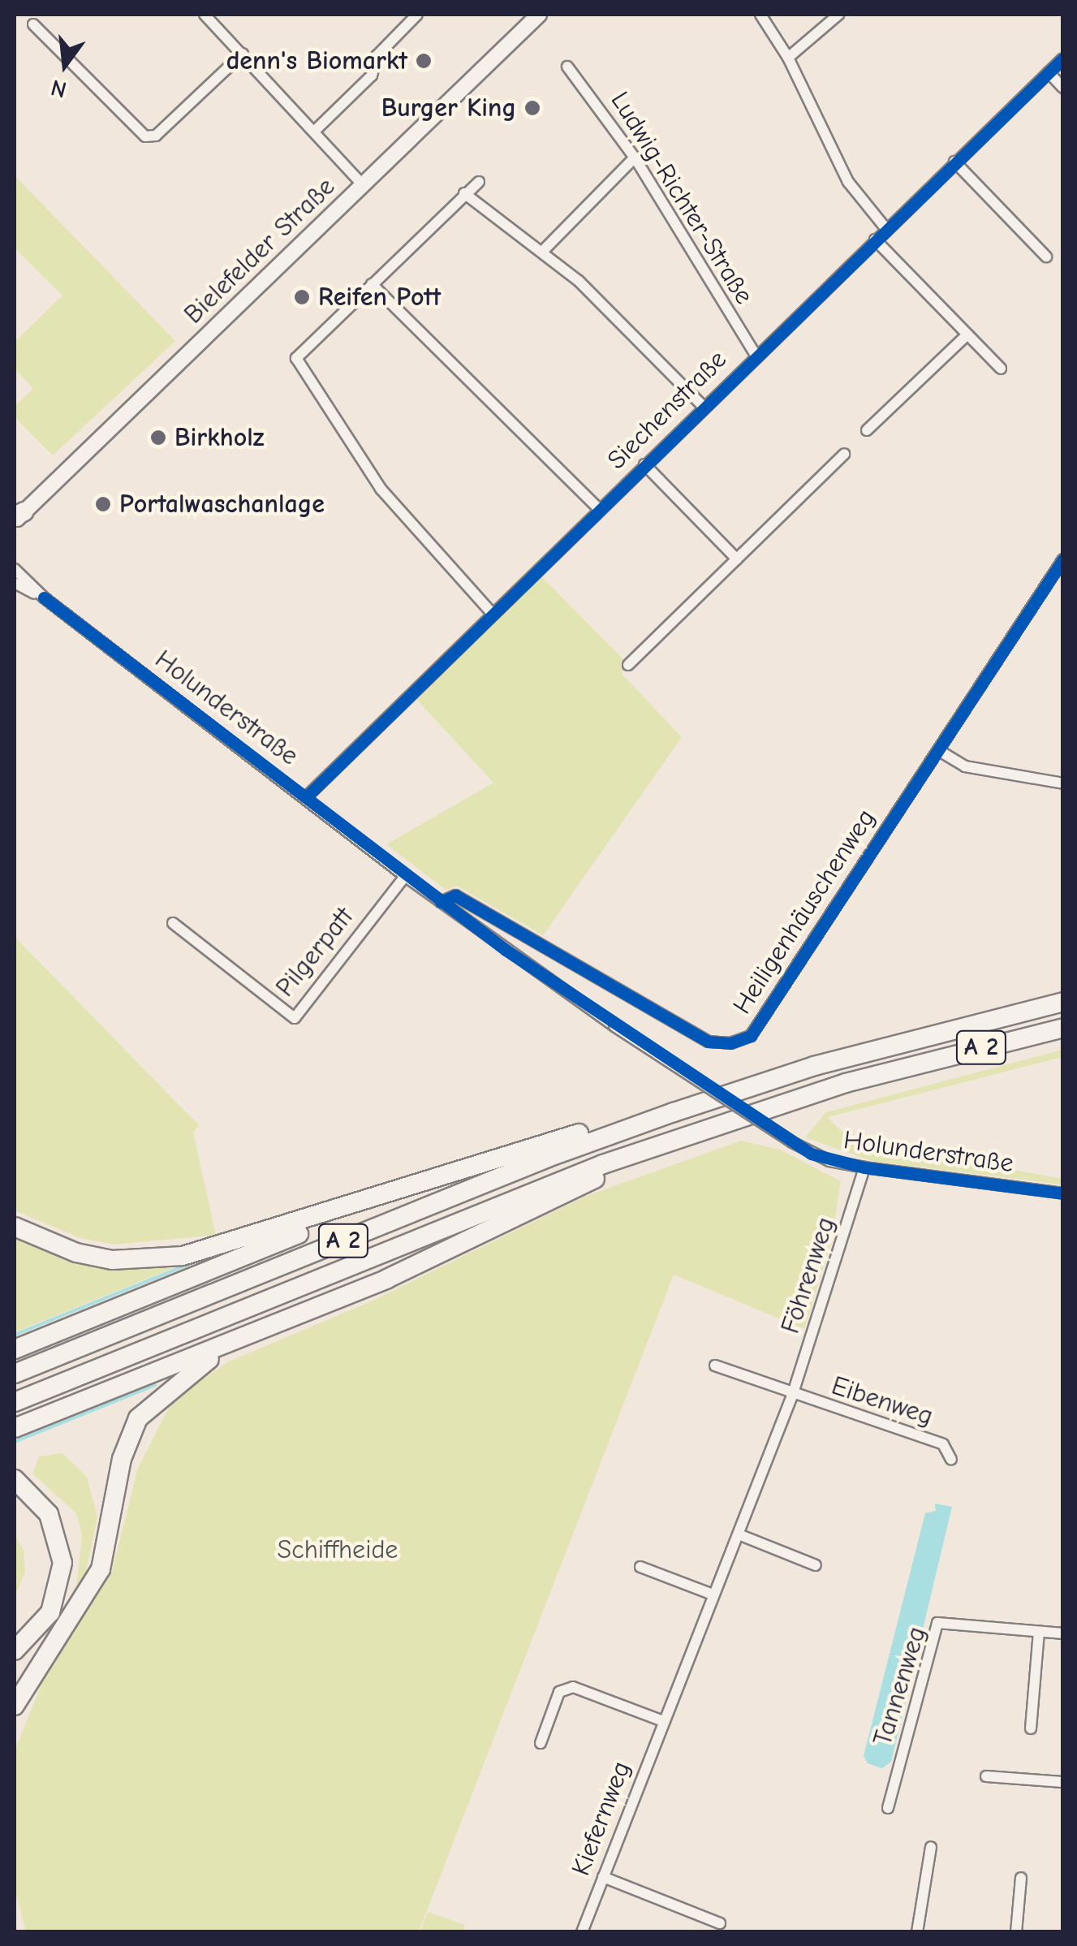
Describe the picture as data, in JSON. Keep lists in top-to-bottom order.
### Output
{
  "streets": {
    "highway": ["A 2"],
    "main road": ["Bielefelder Straße"],
    "street": [
      "Ludwig-Richter-Straße",
      "Siechenstraße",
      "Holunderstraße",
      "Heiligenhäuschenweg",
      "Pilgerpatt",
      "Föhrenweg",
      "Eibenweg",
      "Tannenweg",
      "Kiefernweg"
    ]
  },
  "crossings": [
    ["Ludwig-Richter-Straße", "Siechenstraße"],
    ["Siechenstraße", "Holunderstraße"],
    ["Holunderstraße", "Heiligenhäuschenweg"],
    ["Holunderstraße", "Pilgerpatt"],
    ["Holunderstraße", "Föhrenweg"],
    ["Föhrenweg", "Eibenweg"],
    ["Föhrenweg", "Kiefernweg"]
  ],
  "parks": ["Schiffheide"],
  "places": [
    "denn's Biomarkt",
    "Burger King",
    "Reifen Pott",
    "Birkholz",
    "Portalwaschanlage"
  ],
  "north": "bottom"
}
